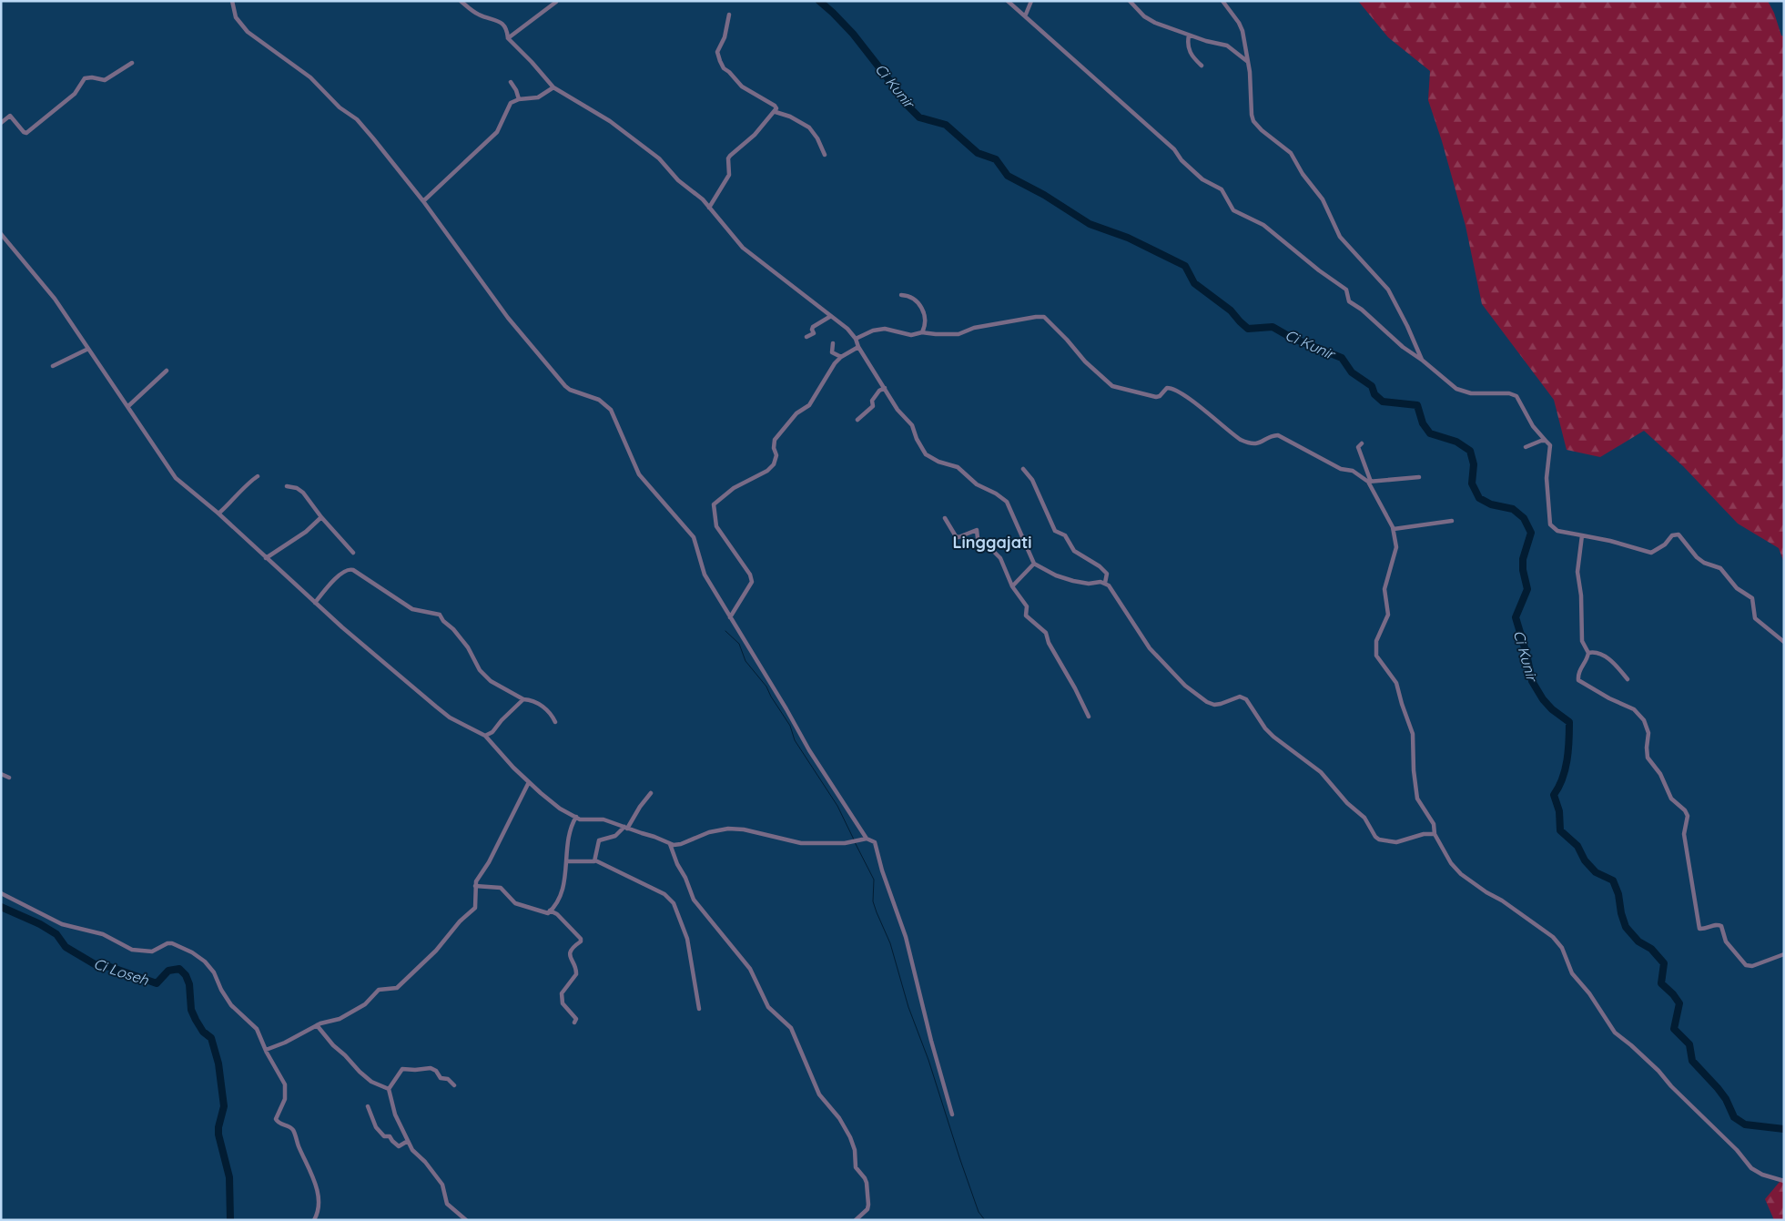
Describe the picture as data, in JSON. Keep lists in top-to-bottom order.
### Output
{
  "districts": ["Linggajati"],
  "water": ["Ci Kunir", "Ci Loseh"]
}
